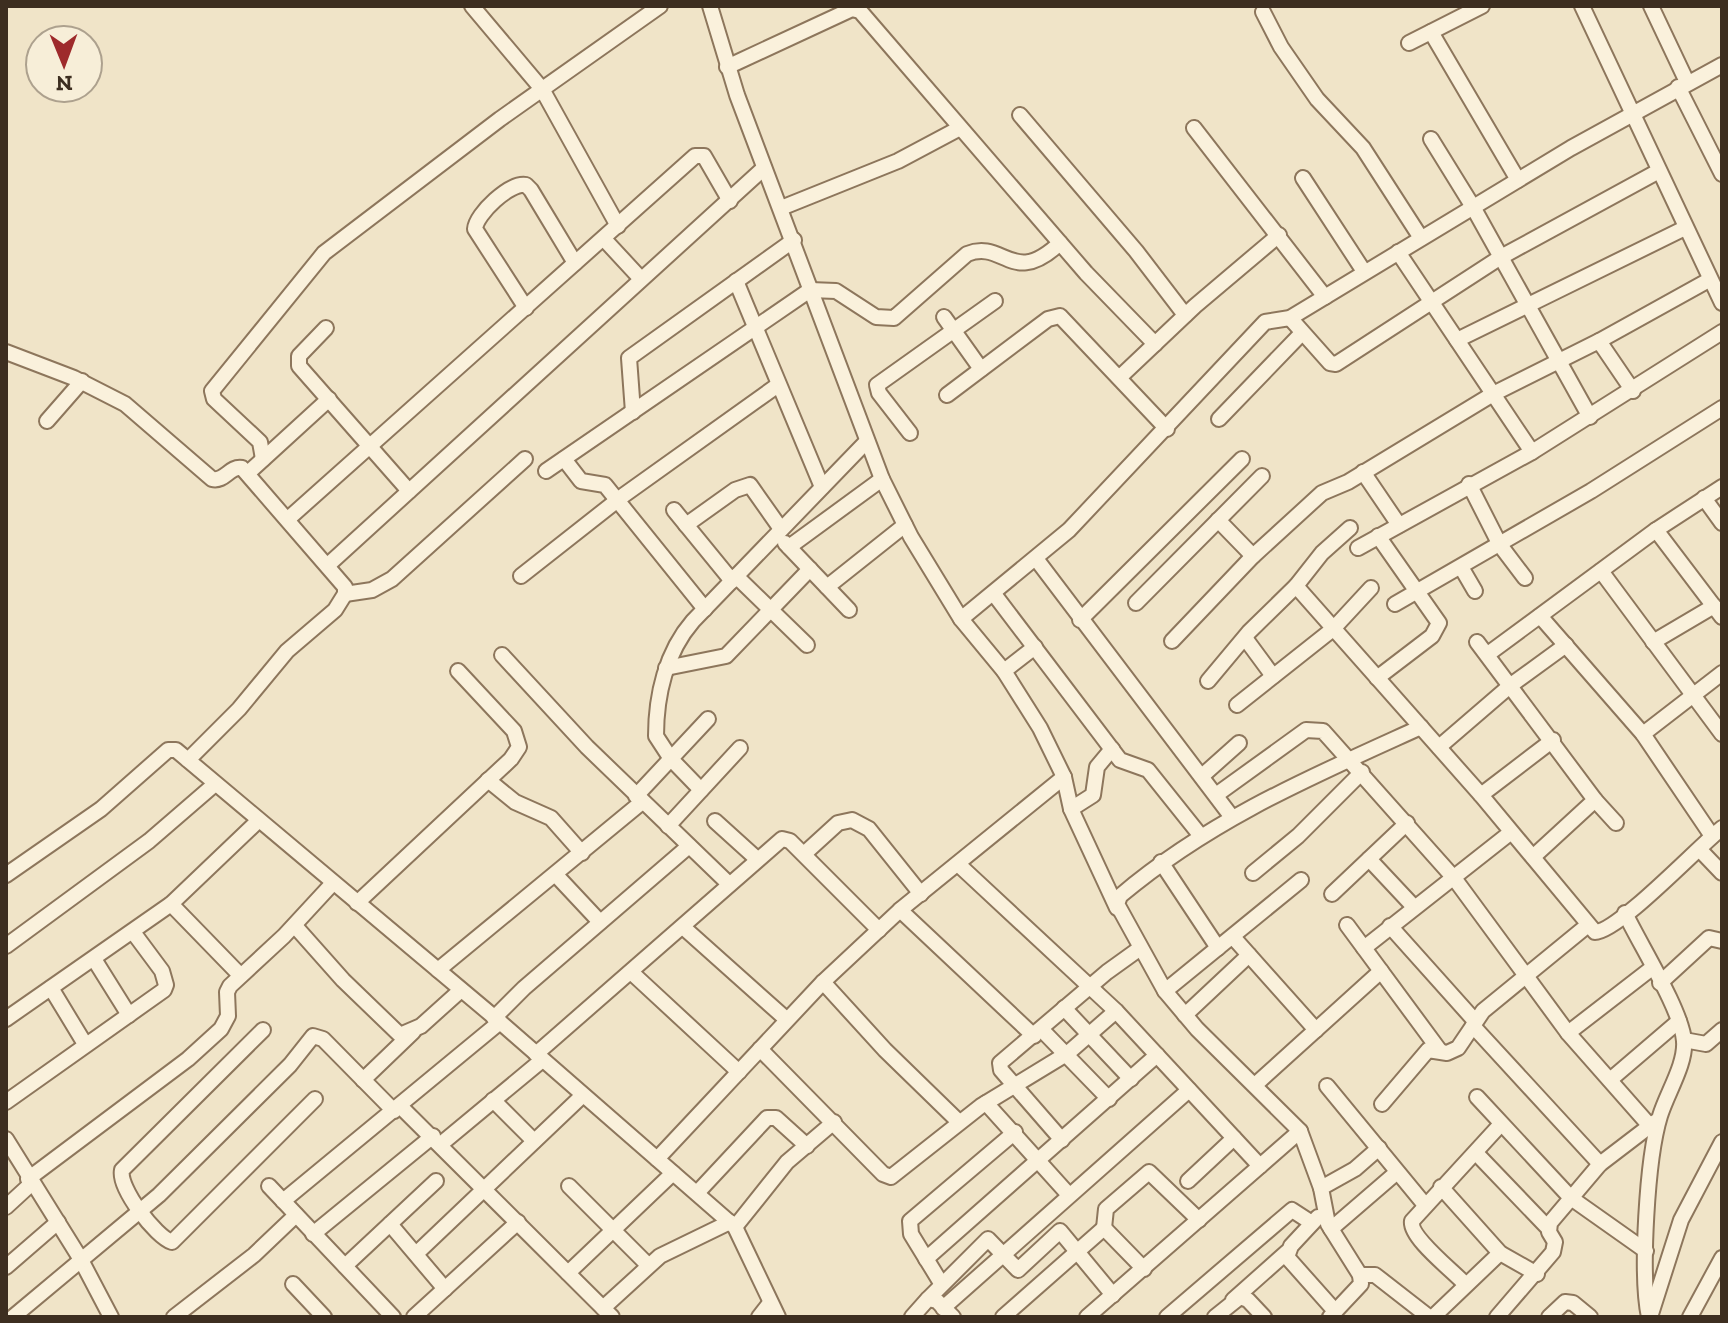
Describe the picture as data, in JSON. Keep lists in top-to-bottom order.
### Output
{
  "north": "bottom"
}
